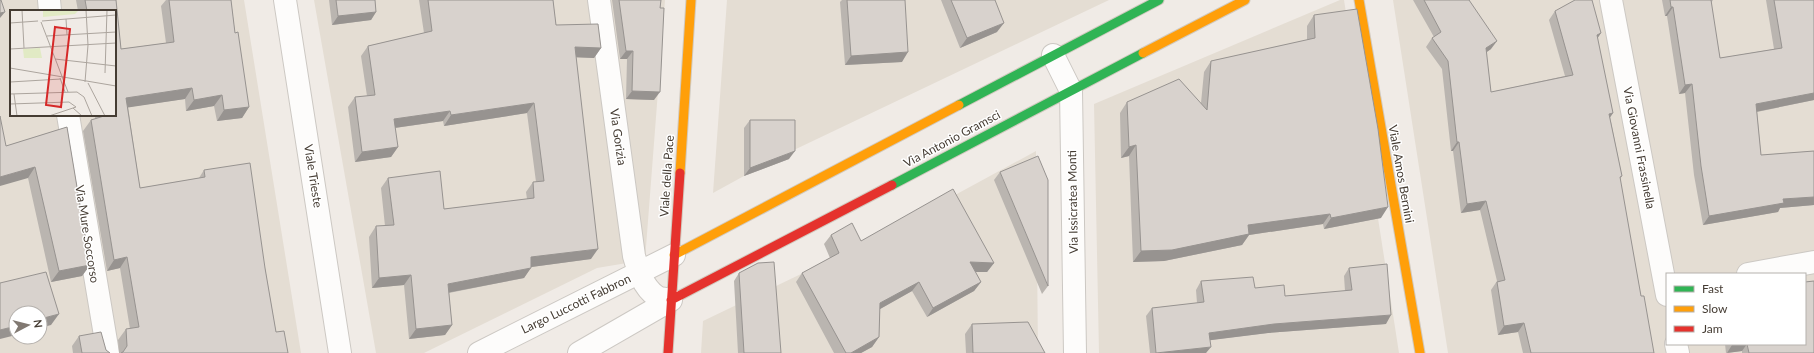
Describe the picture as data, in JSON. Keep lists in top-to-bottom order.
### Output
{
  "streets": {
    "street": [
      "Via Gorizia",
      "Via Antonio Gramsci",
      "Via Giovanni Frassinella",
      "Viale Amos Bernini",
      "Viale Trieste",
      "Viale della Pace",
      "Via Issicratea Monti",
      "Via Mure Soccorso",
      "Largo Luccotti Fabbron"
    ]
  },
  "crossings": [
    ["Via Gorizia", "Largo Luccotti Fabbron"],
    ["Via Antonio Gramsci", "Viale della Pace"],
    ["Via Antonio Gramsci", "Via Issicratea Monti"],
    ["Viale della Pace", "Largo Luccotti Fabbron"]
  ],
  "legend": ["Fast", "Slow", "Jam"],
  "north": "right"
}
